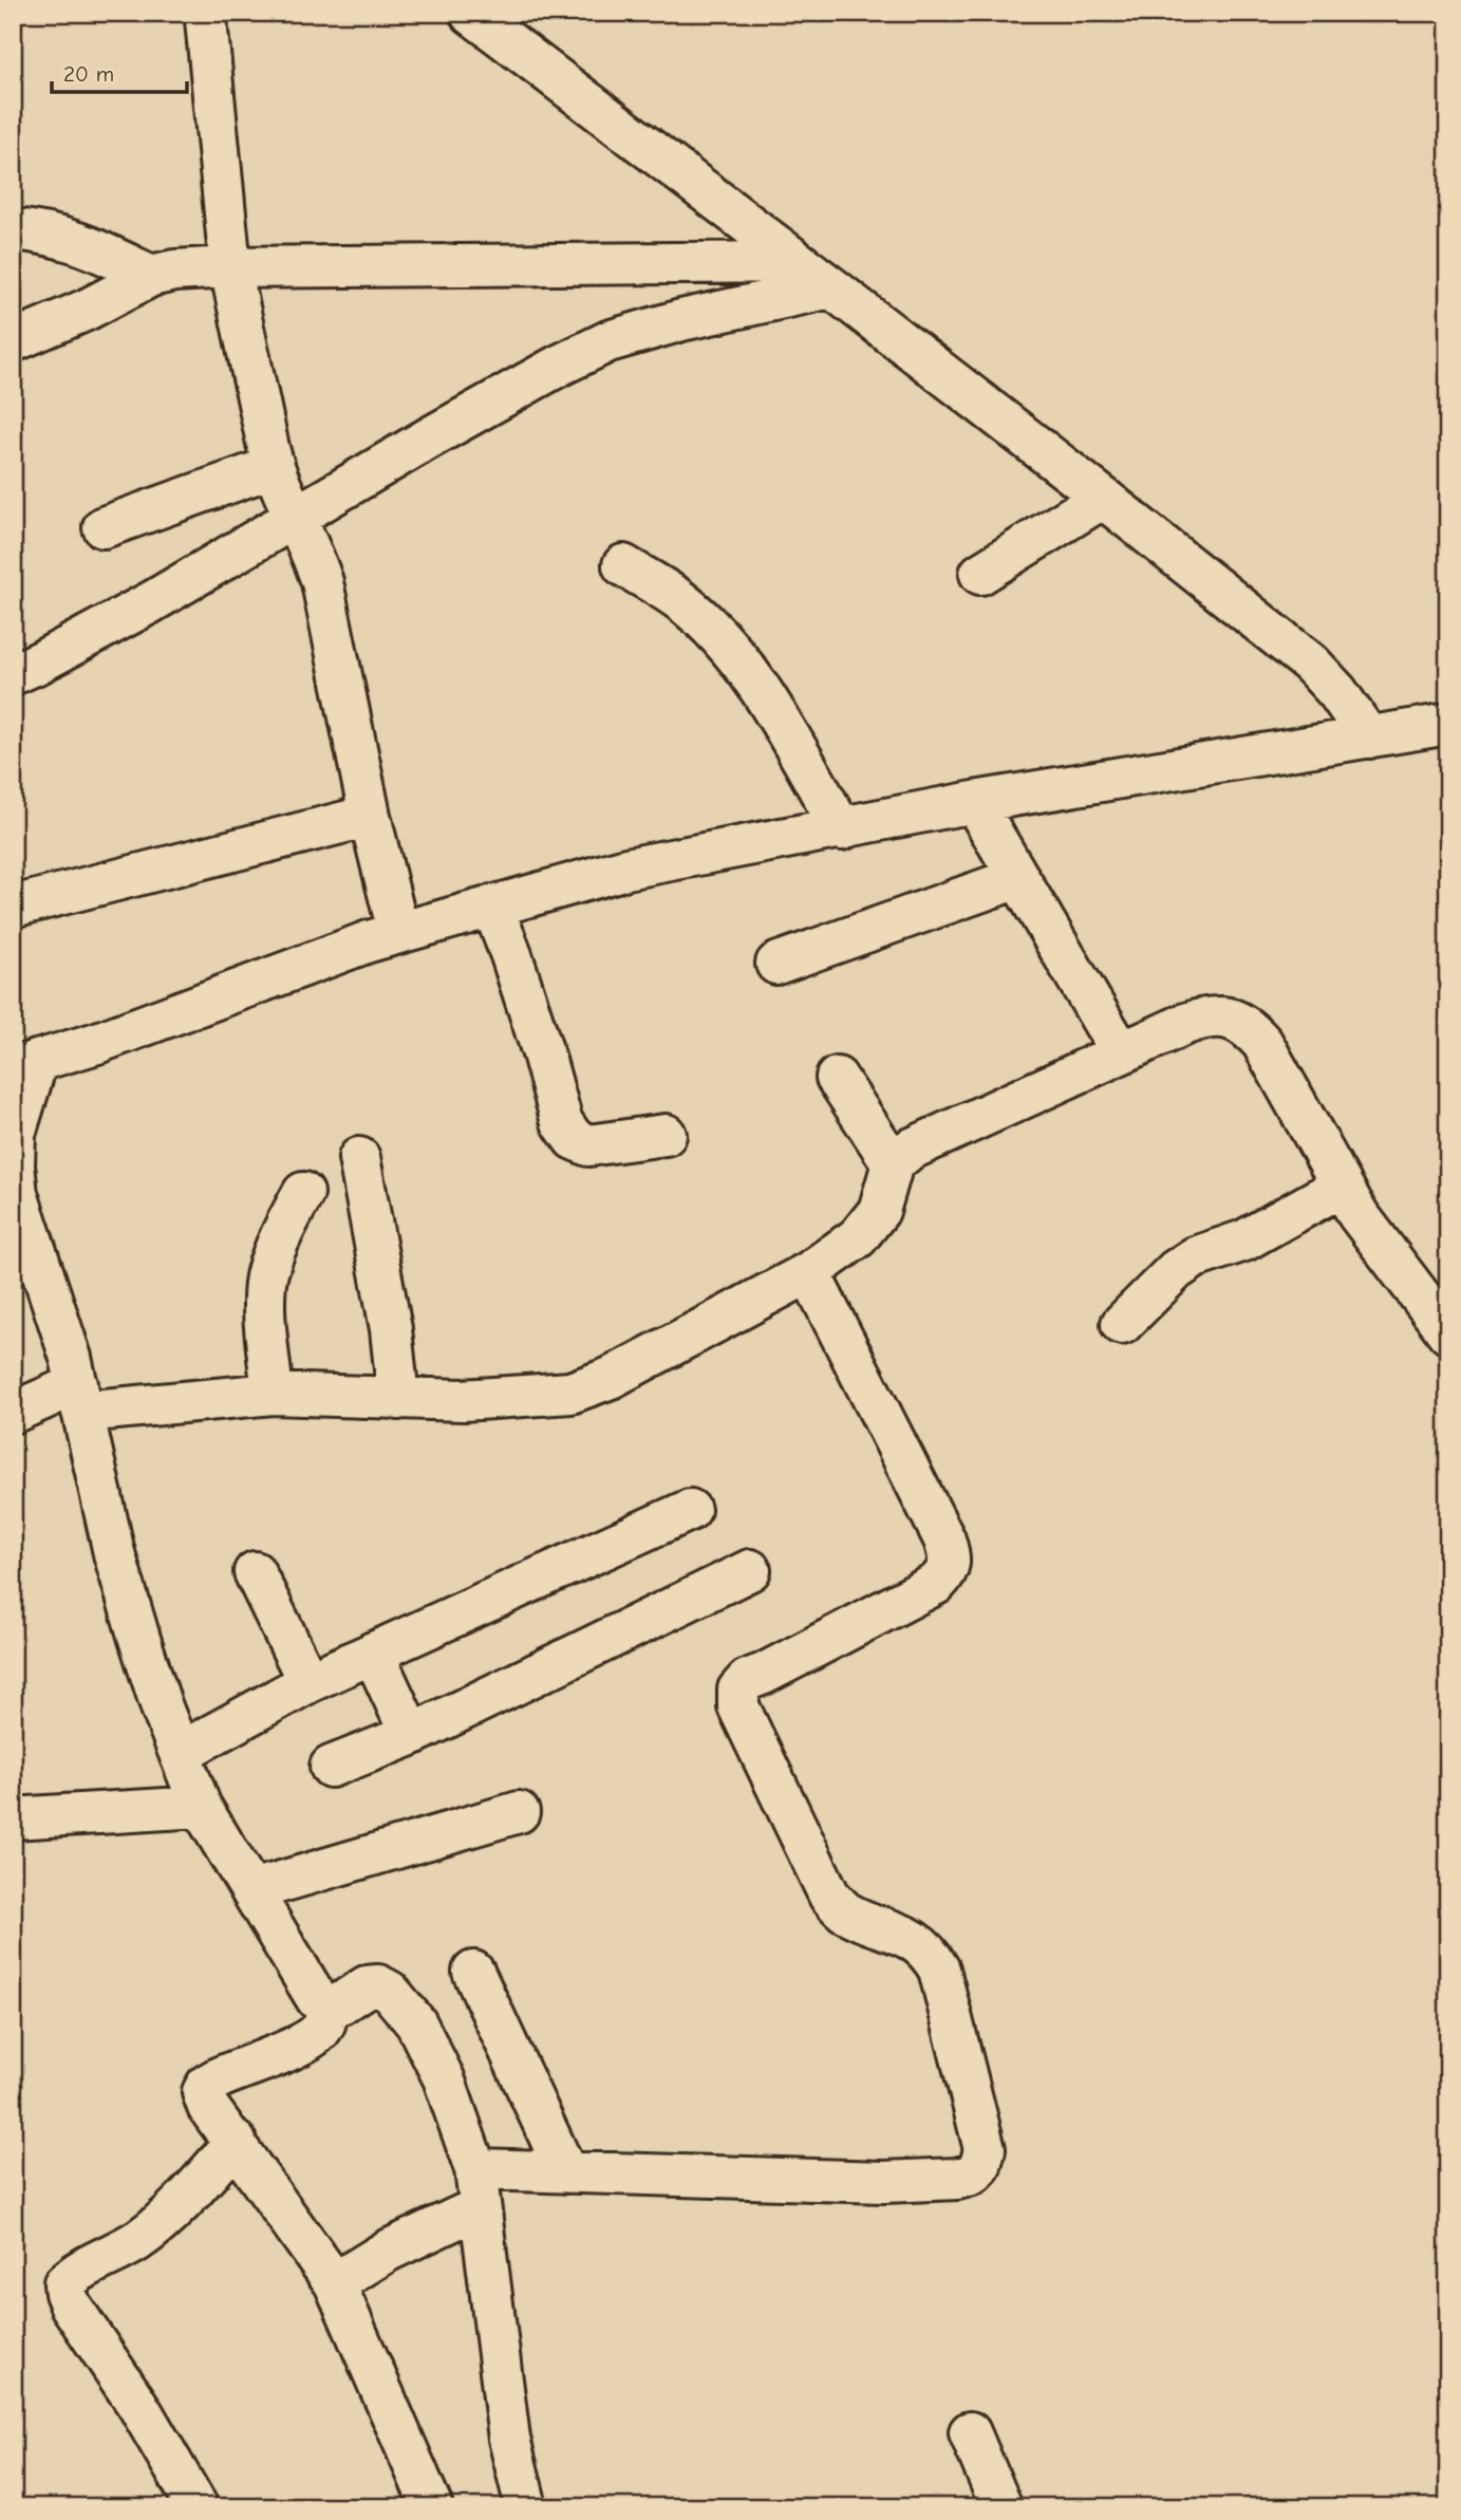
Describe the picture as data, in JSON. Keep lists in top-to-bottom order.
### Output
{
  "scale_bar": "20 m"
}
